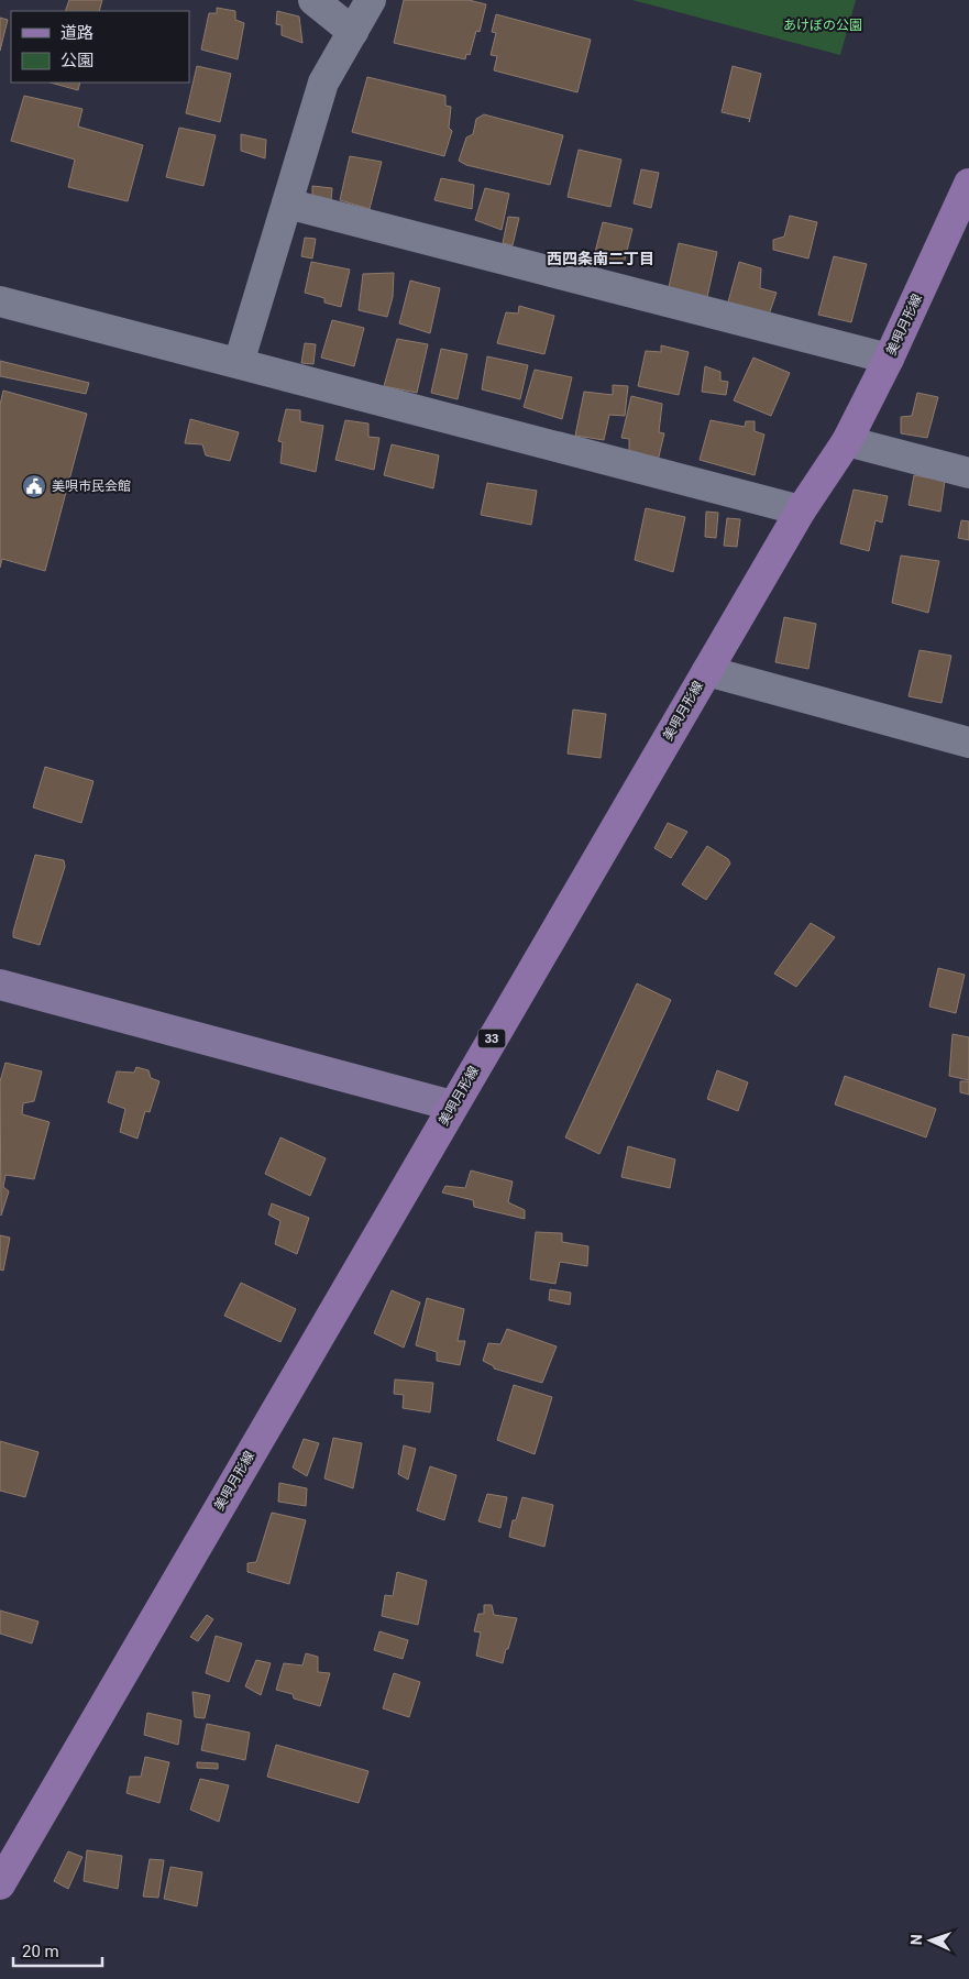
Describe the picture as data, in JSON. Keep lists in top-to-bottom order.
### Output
{
  "streets": {
    "main road": ["美唄月形線", "33"]
  },
  "districts": ["西四条南二丁目"],
  "parks": ["あけぼの公園"],
  "places": {
    "public building": ["美唄市民会館"]
  },
  "legend": ["道路", "公園"],
  "scale_bar": "20 m",
  "north": "left"
}
